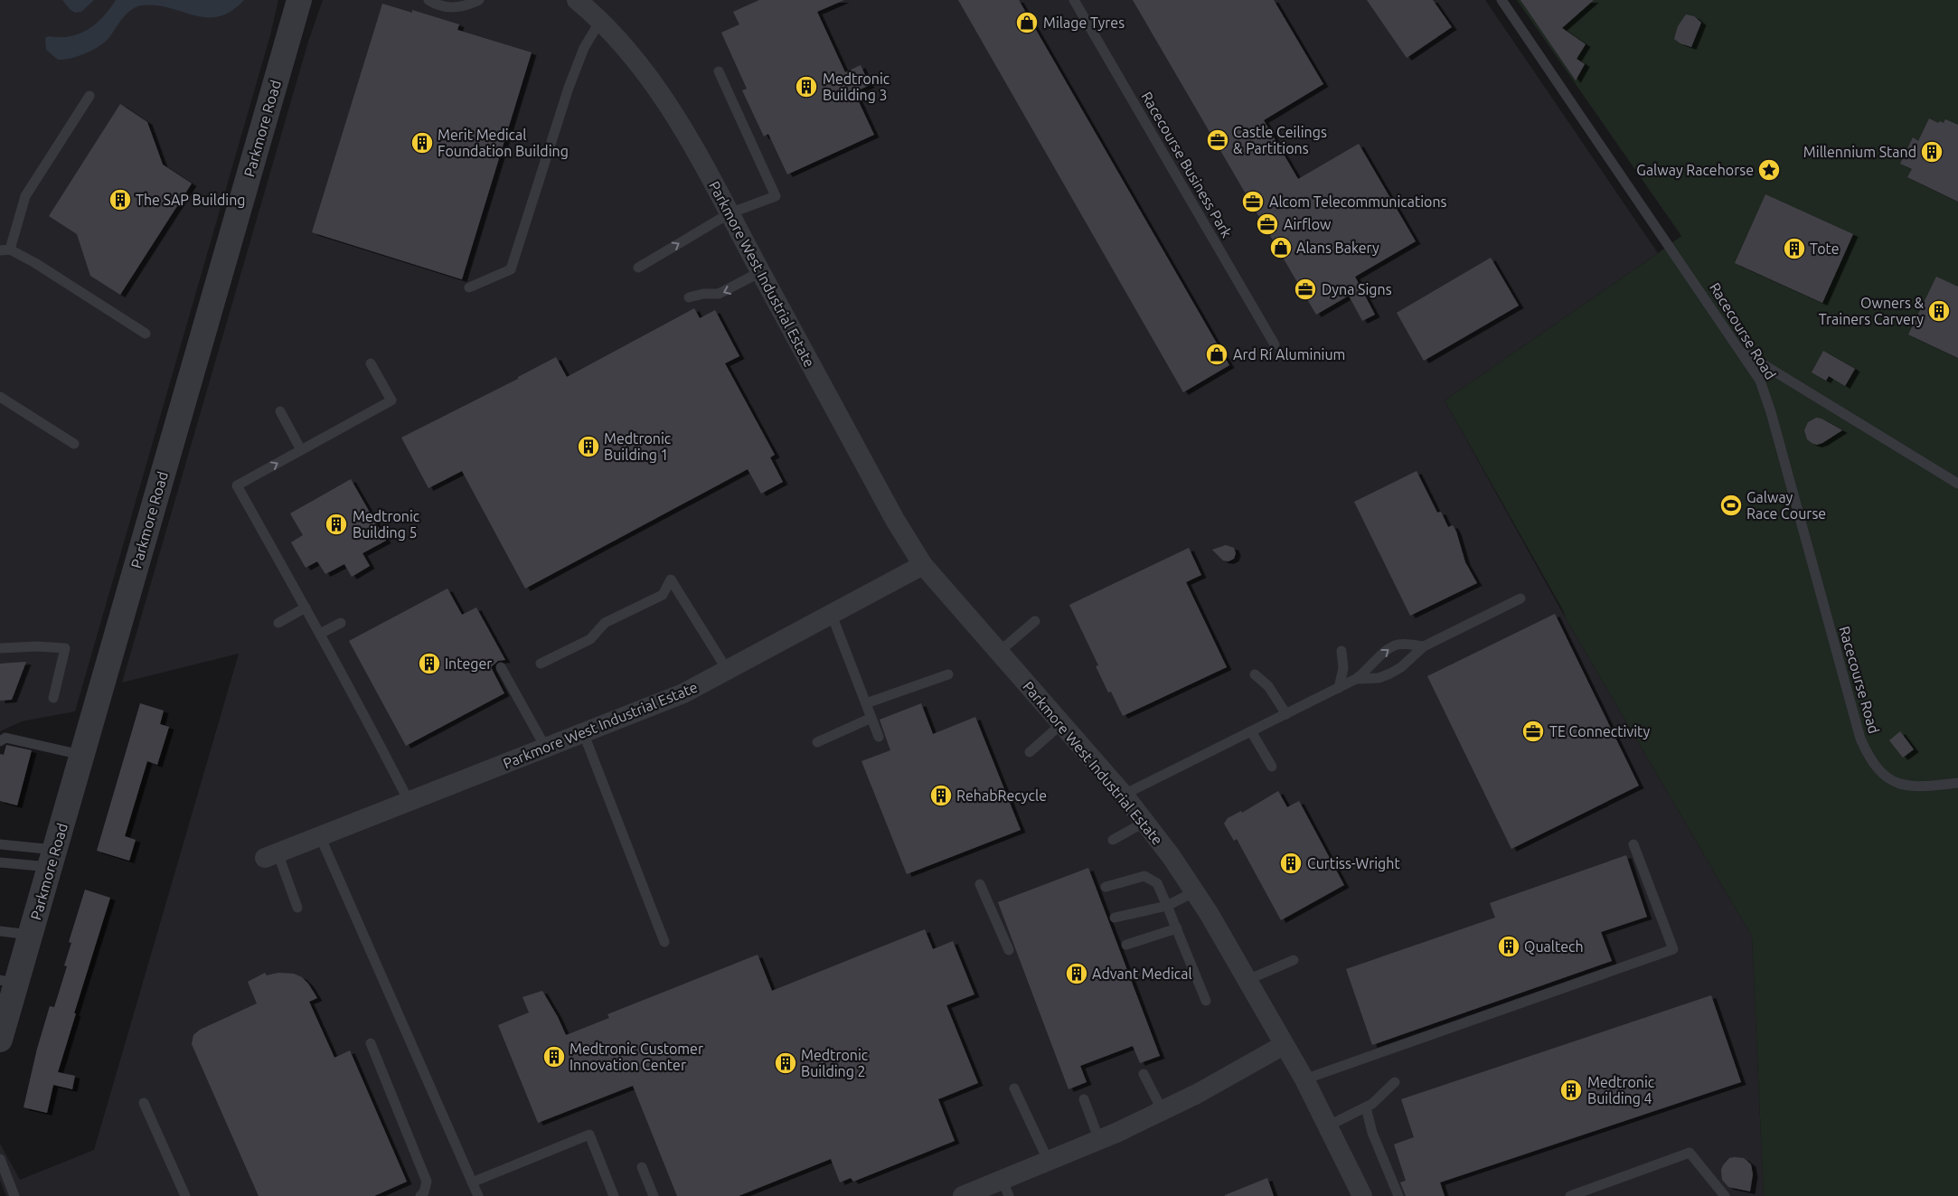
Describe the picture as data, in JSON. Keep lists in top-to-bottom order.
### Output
{
  "streets": {
    "street": ["Parkmore Road", "Parkmore West Industrial Estate"],
    "lane": ["Racecourse Business Park", "Racecourse Road"]
  },
  "places": {
    "shop": ["Milage Tyres", "Alans Bakery", "Ard Rí Aluminium"],
    "building": [
      "Medtronic Building 3",
      "Merit Medical Foundation Building",
      "Millennium Stand",
      "The SAP Building",
      "Tote",
      "Owners & Trainers Carvery",
      "Medtronic Building 1",
      "Medtronic Building 5",
      "Integer",
      "RehabRecycle",
      "Curtiss-Wright",
      "Qualtech",
      "Advant Medical",
      "Medtronic Customer Innovation Center",
      "Medtronic Building 2",
      "Medtronic Building 4"
    ],
    "office": [
      "Castle Ceilings & Partitions",
      "Alcom Telecommunications",
      "Airflow",
      "Dyna Signs",
      "TE Connectivity"
    ],
    "place": ["Galway Racehorse"],
    "sports": ["Galway Race Course"]
  }
}
